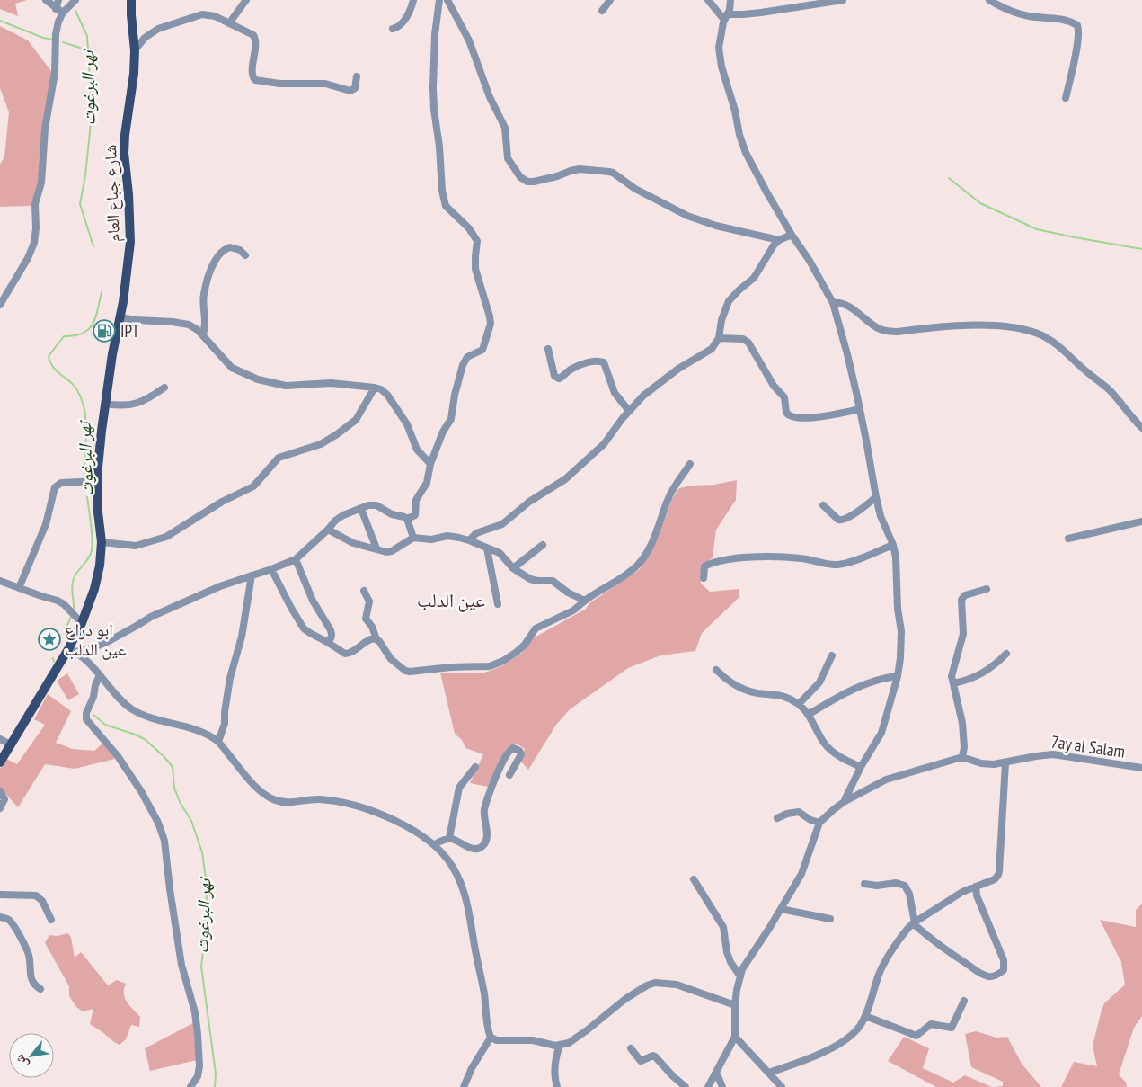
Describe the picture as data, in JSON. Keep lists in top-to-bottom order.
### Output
{
  "streets": {
    "main road": ["شارع جباع العام"],
    "street": ["7ay al Salam"]
  },
  "districts": ["عين الدلب"],
  "water": ["نهر البرغوت"],
  "places": {
    "fuel station": ["IPT"],
    "place": ["ابو دراع عين الدلب"]
  },
  "north": "bottom left"
}
